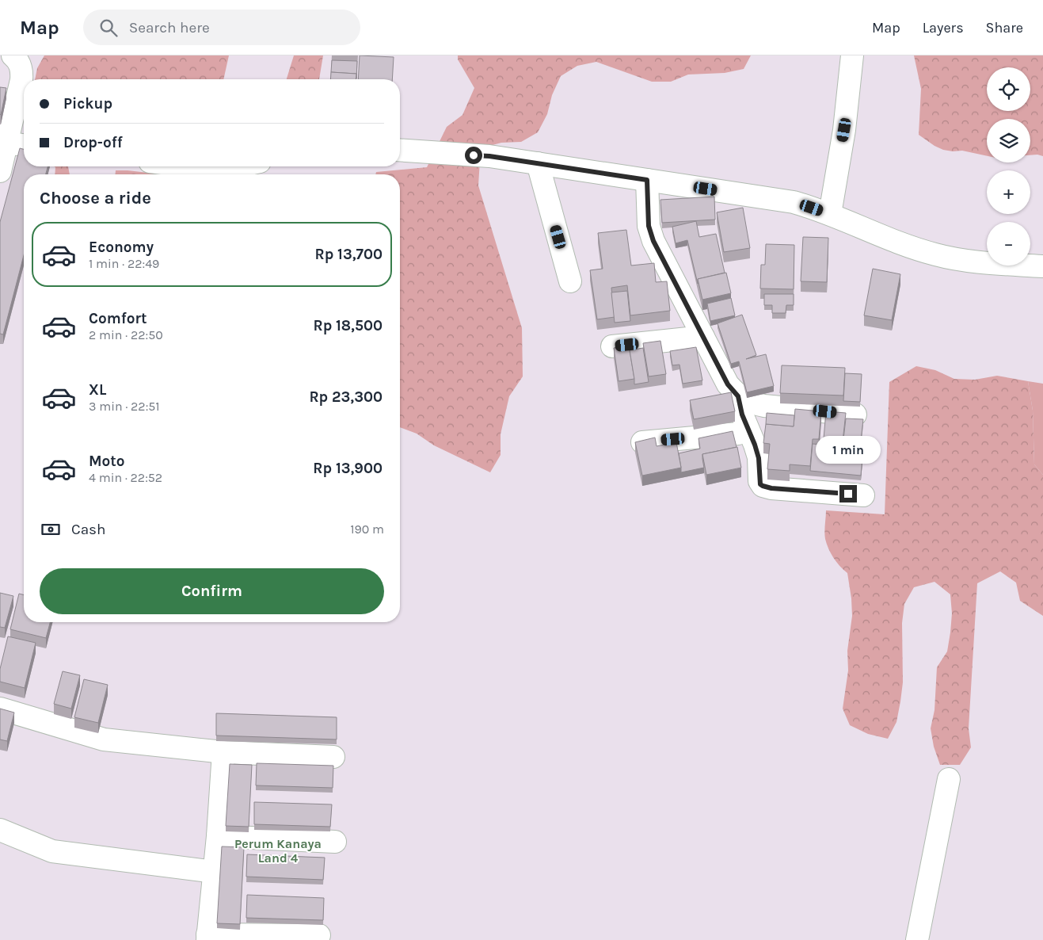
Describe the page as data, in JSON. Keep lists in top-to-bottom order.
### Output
{
  "districts": ["Perum Kanaya Land 4"],
  "page": {
    "header": "Map",
    "search": "Search here",
    "nav": ["Map", "Layers", "Share"],
    "map_buttons": ["+", "−"],
    "banner": ["Pickup", "Drop-off"],
    "heading": "Choose a ride",
    "list": [
      {
        "name": "Economy",
        "note": "1 min · 22:49",
        "value": "Rp 13,700"
      },
      {
        "name": "Comfort",
        "note": "2 min · 22:50",
        "value": "Rp 18,500"
      },
      {
        "name": "XL",
        "note": "3 min · 22:51",
        "value": "Rp 23,300"
      },
      {
        "name": "Moto",
        "note": "4 min · 22:52",
        "value": "Rp 13,900"
      }
    ],
    "bubble": "1 min",
    "pay": ["Cash", "190 m"],
    "buttons": "Confirm"
  }
}
